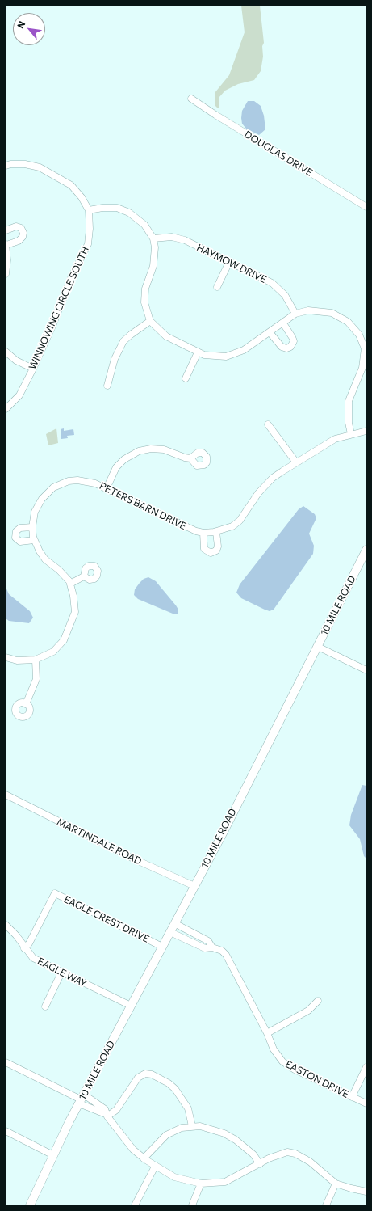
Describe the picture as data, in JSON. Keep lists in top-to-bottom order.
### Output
{
  "streets": {
    "main road": ["10 MILE ROAD"],
    "street": [
      "DOUGLAS DRIVE",
      "HAYMOW DRIVE",
      "WINNOWING CIRCLE SOUTH",
      "PETERS BARN DRIVE",
      "MARTINDALE ROAD",
      "EAGLE CREST DRIVE",
      "EAGLE WAY",
      "EASTON DRIVE"
    ]
  },
  "crossings": [
    ["10 MILE ROAD", "MARTINDALE ROAD"],
    ["10 MILE ROAD", "EAGLE CREST DRIVE"],
    ["10 MILE ROAD", "EAGLE WAY"],
    ["10 MILE ROAD", "EASTON DRIVE"],
    ["EAGLE CREST DRIVE", "EAGLE WAY"]
  ],
  "north": "top left"
}
